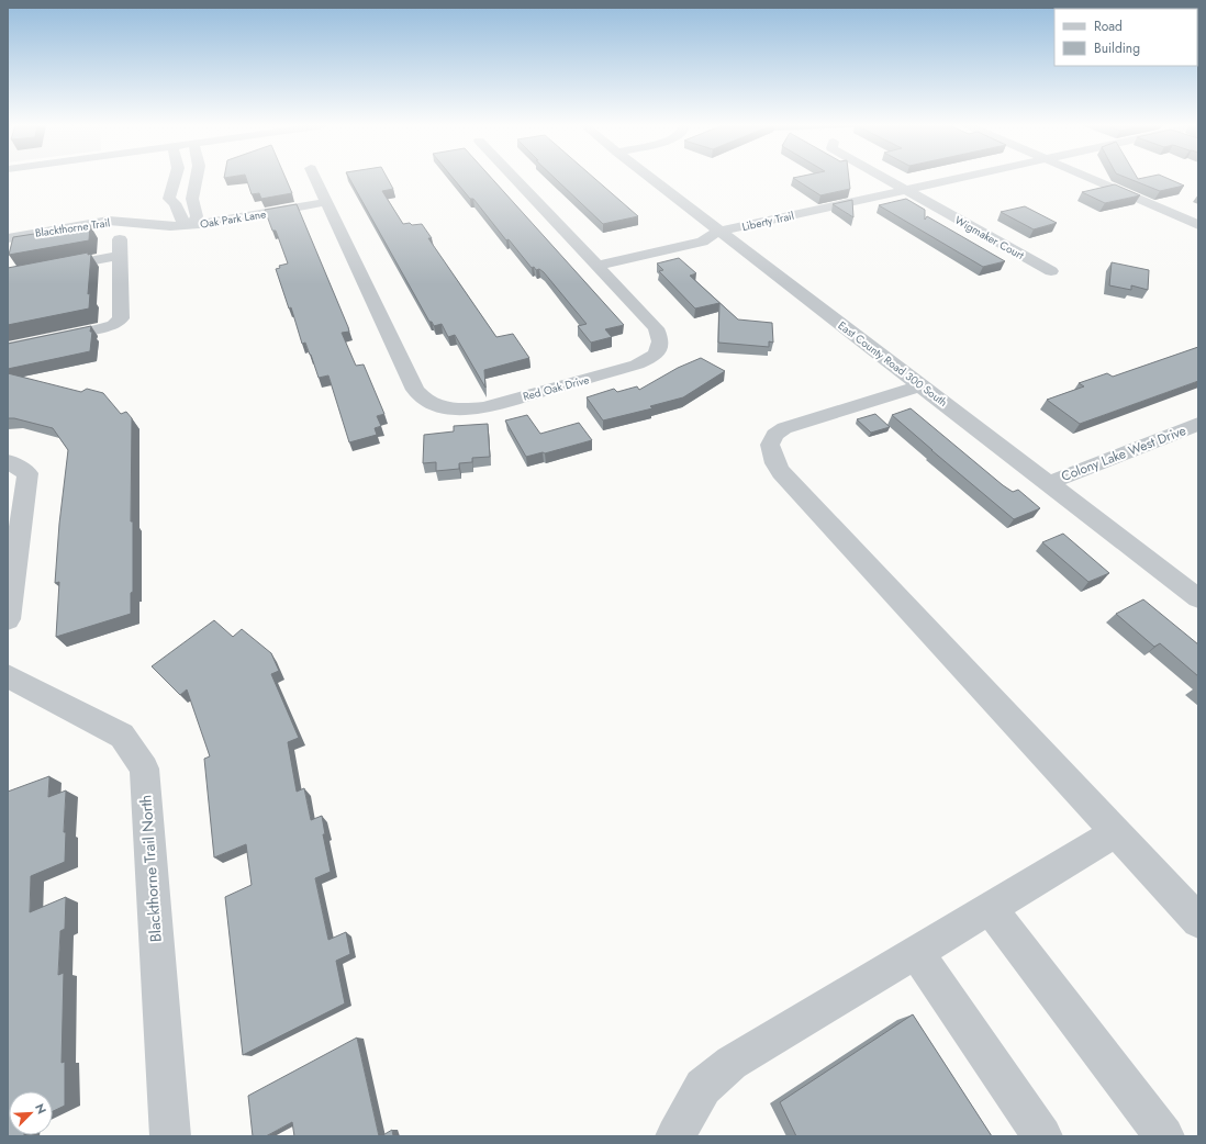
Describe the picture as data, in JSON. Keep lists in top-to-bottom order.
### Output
{
  "streets": {
    "street": [
      "Oak Park Lane",
      "Liberty Trail",
      "Blackthorne Trail",
      "Wigmaker Court",
      "East County Road 300 South",
      "Red Oak Drive",
      "Colony Lake West Drive",
      "Blackthorne Trail North"
    ]
  },
  "crossings": [
    ["Oak Park Lane", "Blackthorne Trail"],
    ["Oak Park Lane", "Red Oak Drive"],
    ["Liberty Trail", "Wigmaker Court"],
    ["Liberty Trail", "East County Road 300 South"],
    ["Liberty Trail", "Red Oak Drive"],
    ["East County Road 300 South", "Colony Lake West Drive"]
  ],
  "legend": ["Road", "Building"],
  "north": "top right"
}
